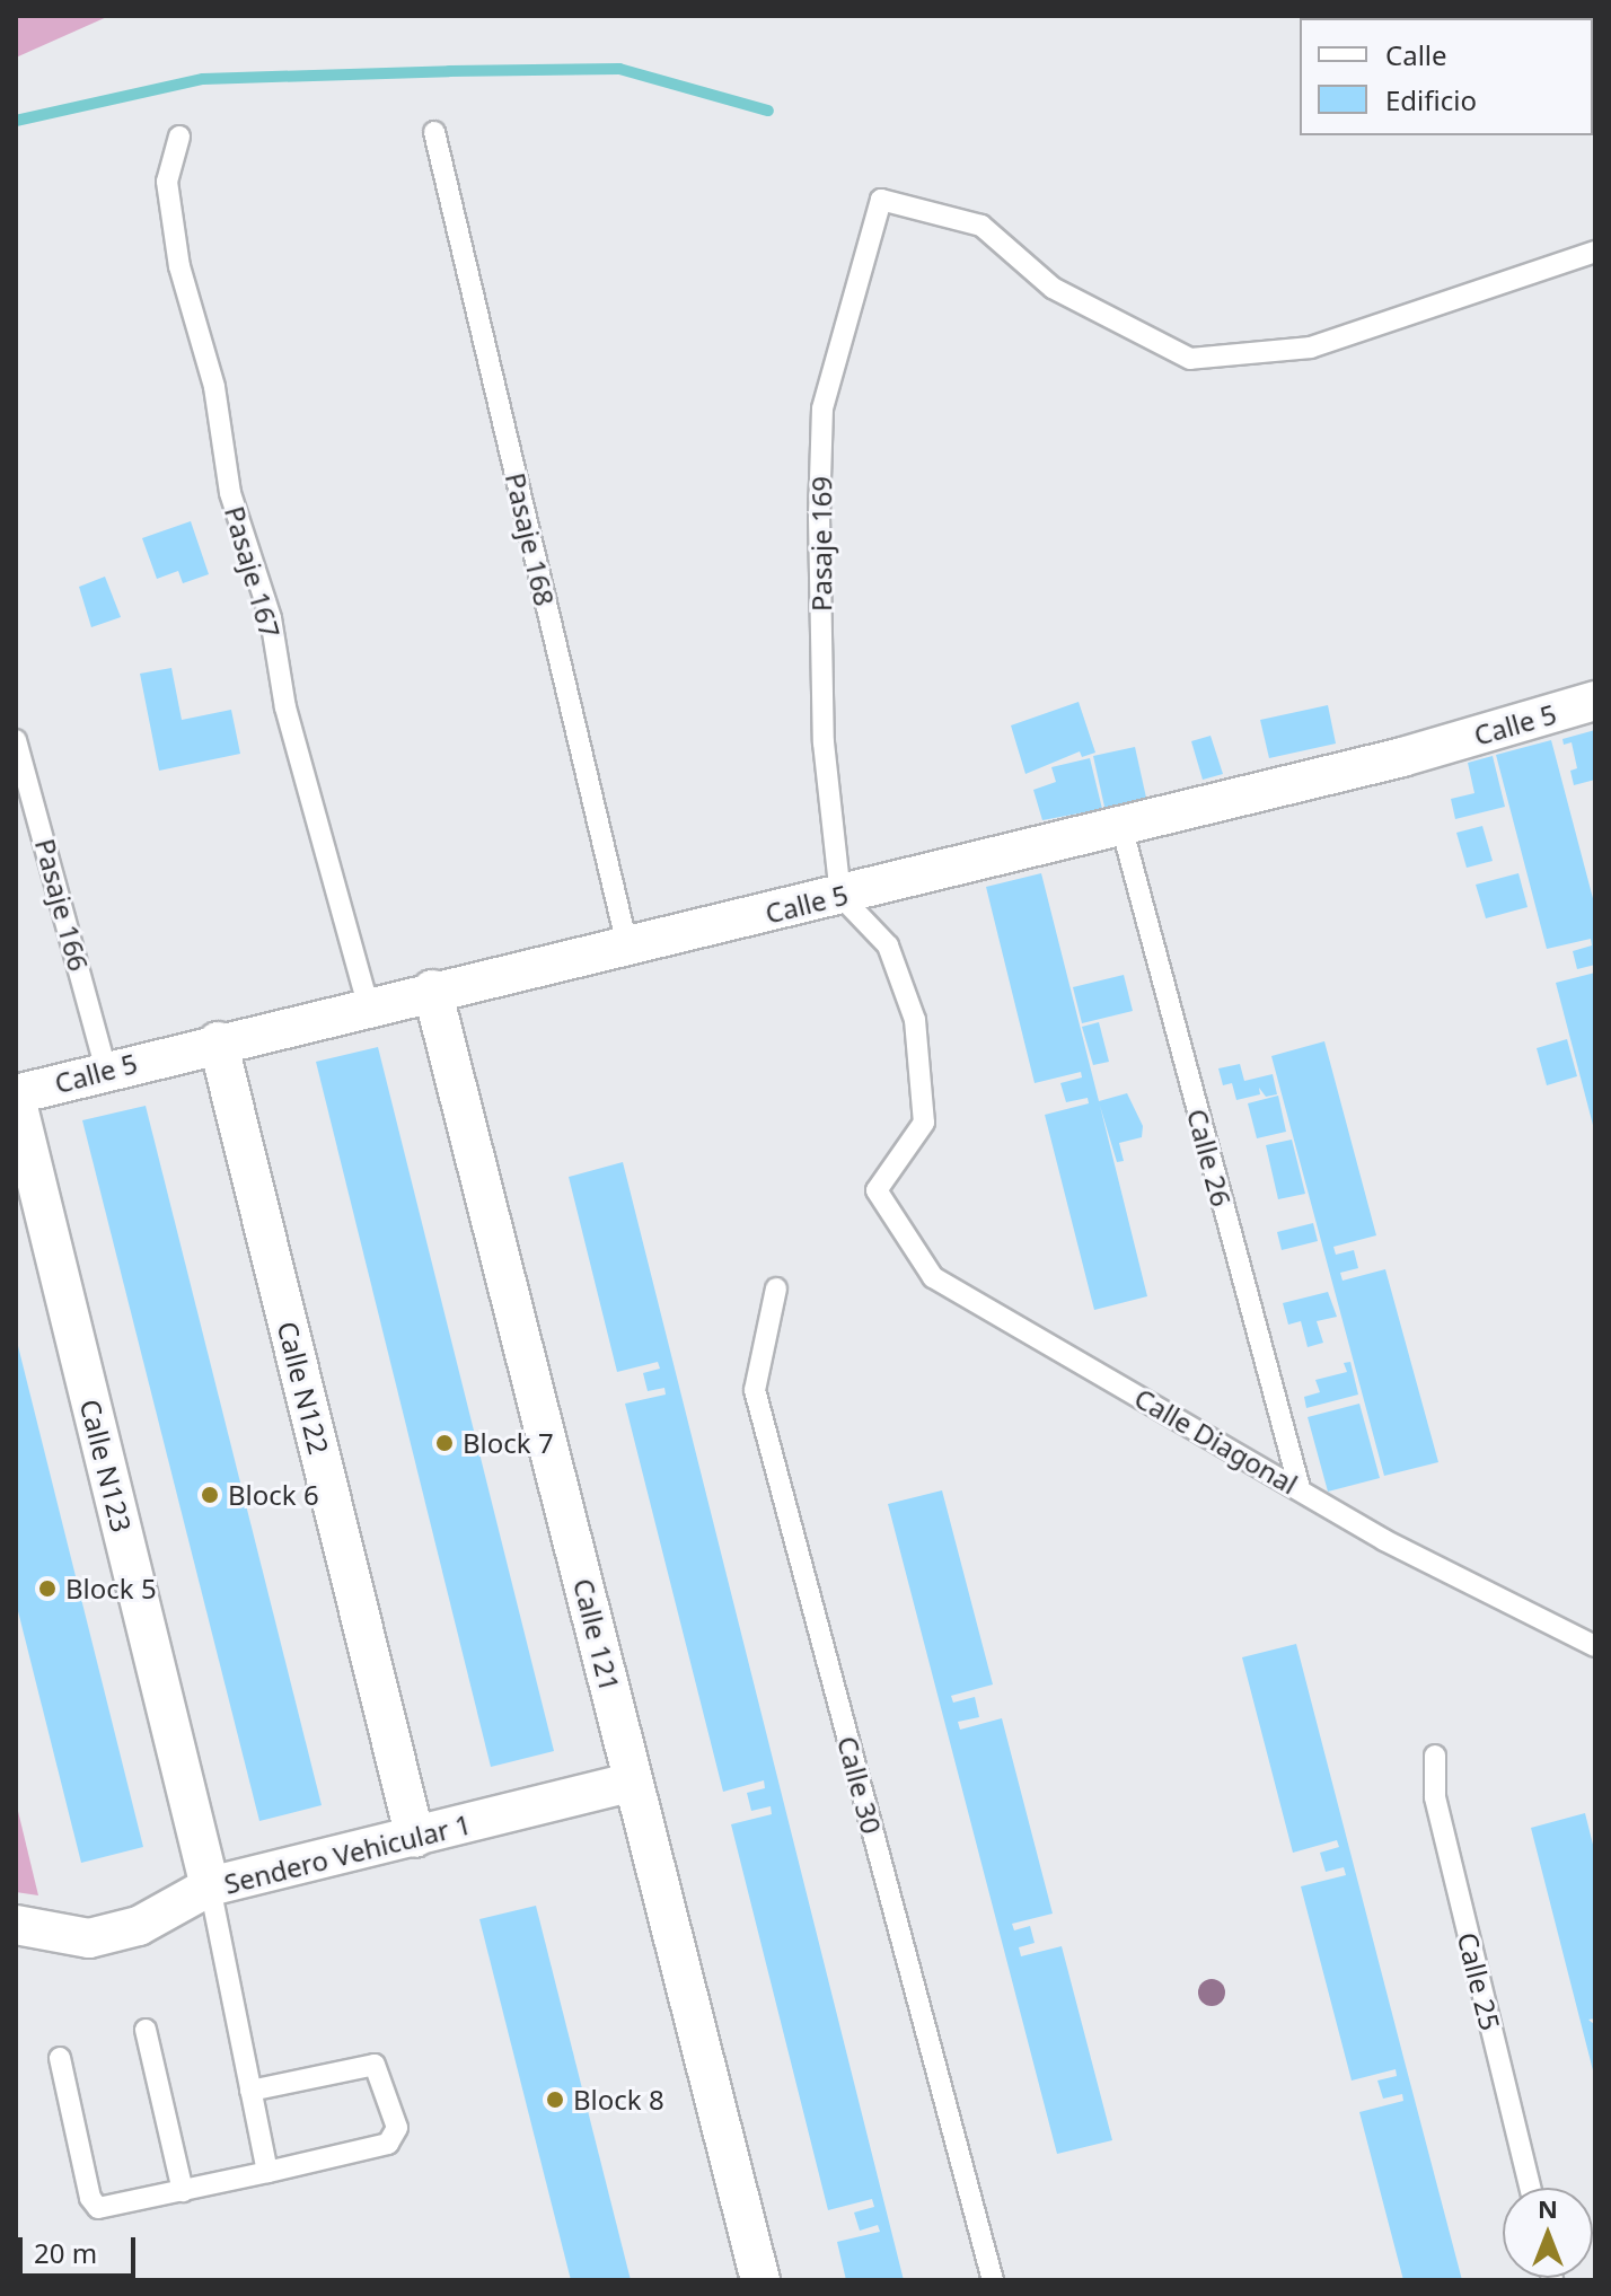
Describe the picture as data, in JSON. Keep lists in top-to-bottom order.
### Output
{
  "streets": {
    "street": [
      "Calle 5",
      "Calle N122",
      "Calle N123",
      "Calle 121",
      "Sendero Vehicular 1"
    ],
    "lane": [
      "Pasaje 168",
      "Pasaje 169",
      "Pasaje 167",
      "Pasaje 166",
      "Calle 26",
      "Calle Diagonal",
      "Calle 30",
      "Calle 25"
    ]
  },
  "crossings": [
    ["Pasaje 168", "Calle 5"],
    ["Pasaje 169", "Calle 5"],
    ["Pasaje 169", "Calle Diagonal"],
    ["Pasaje 167", "Calle 5"],
    ["Calle 5", "Pasaje 166"],
    ["Calle 5", "Calle 26"],
    ["Calle 5", "Calle N122"],
    ["Calle 5", "Calle Diagonal"],
    ["Calle 5", "Calle N123"],
    ["Calle 5", "Calle 121"],
    ["Calle 26", "Calle Diagonal"],
    ["Calle N122", "Sendero Vehicular 1"],
    ["Calle N123", "Sendero Vehicular 1"],
    ["Calle 121", "Sendero Vehicular 1"]
  ],
  "places": [
    "Block 7",
    "Block 6",
    "Block 5",
    "Block 8"
  ],
  "legend": ["Calle", "Edificio"],
  "scale_bar": "20 m",
  "north": "top"
}
